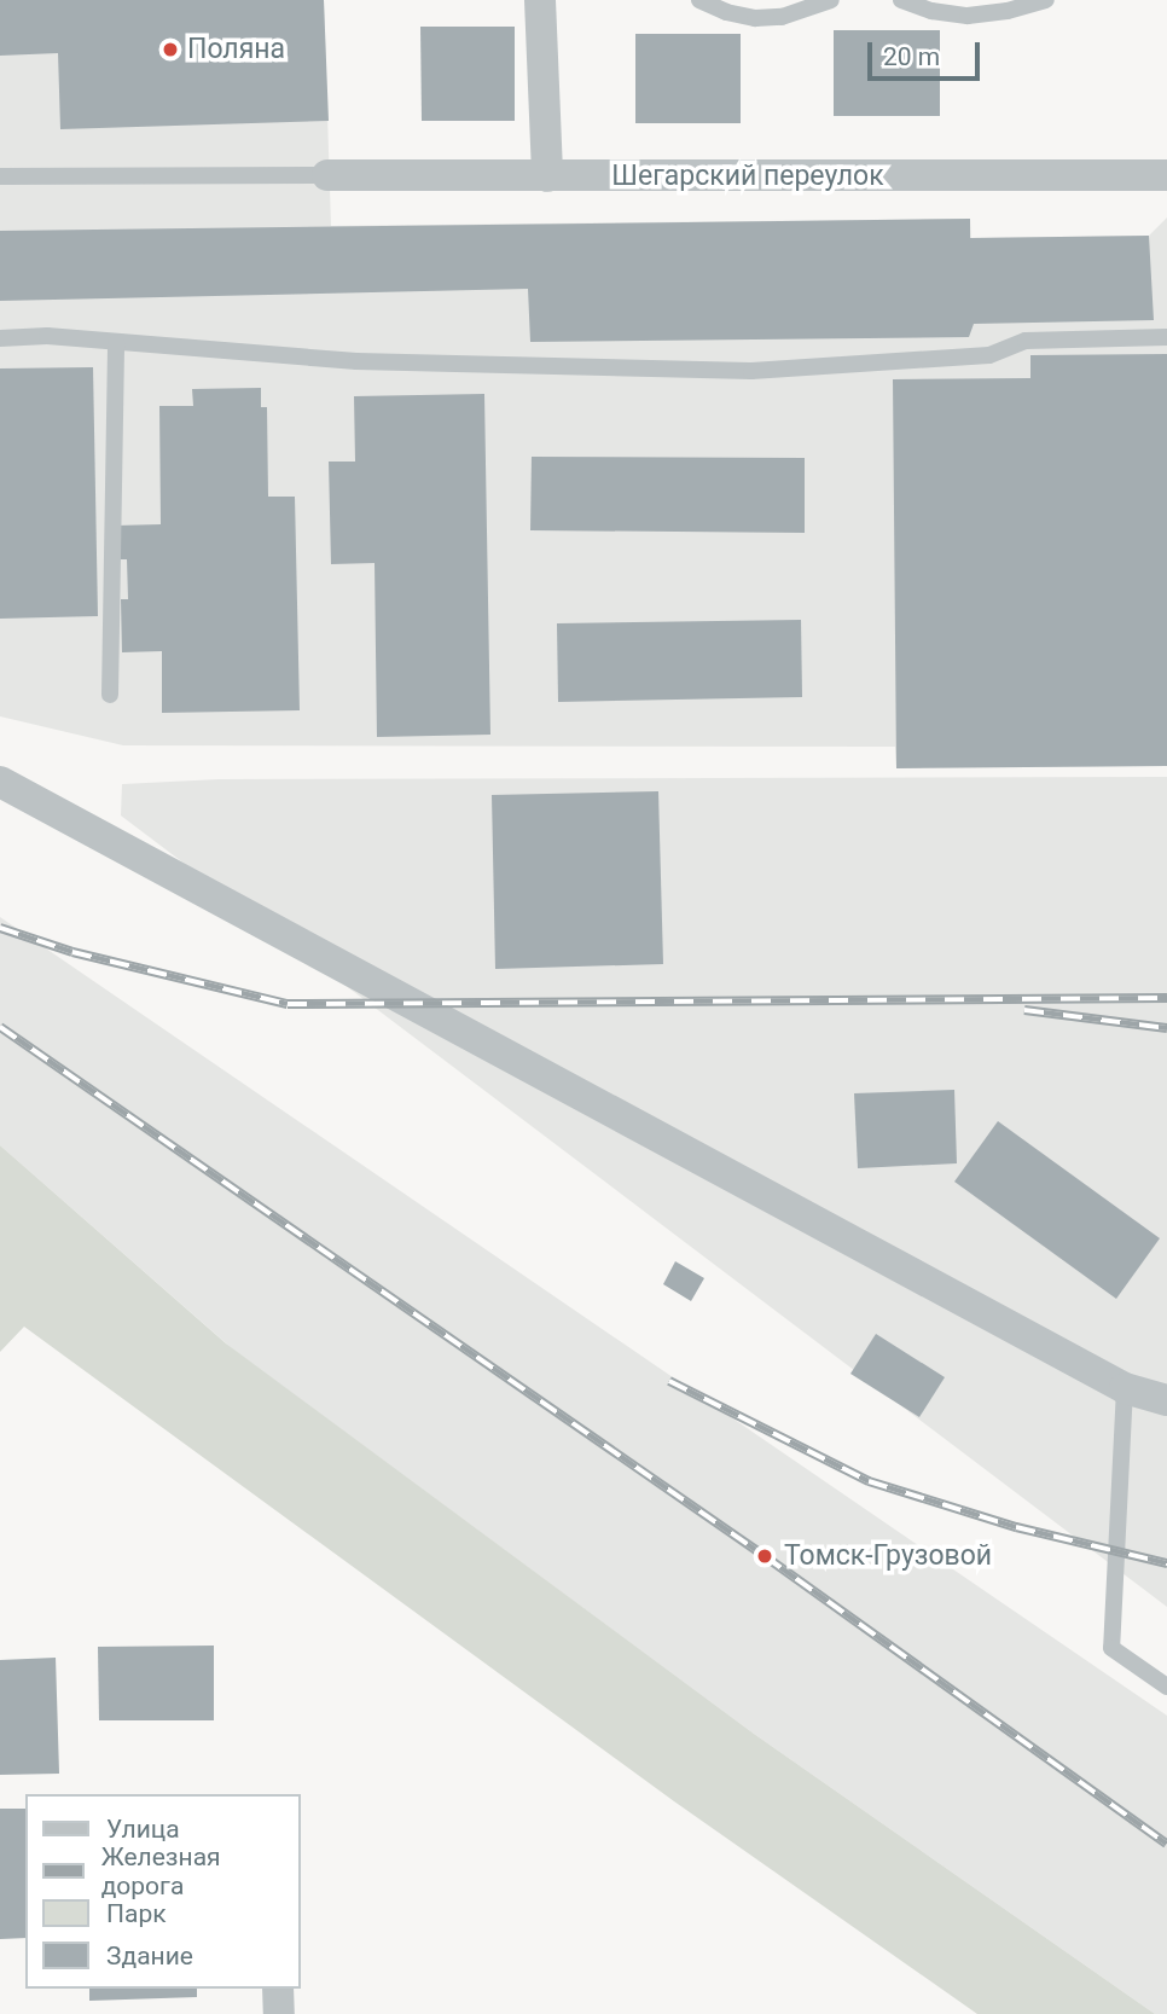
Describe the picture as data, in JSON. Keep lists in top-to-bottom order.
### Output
{
  "streets": {
    "street": ["Шегарский переулок"]
  },
  "places": ["Поляна", "Томск-Грузовой"],
  "legend": [
    "Улица",
    "Железная дорога",
    "Парк",
    "Здание"
  ],
  "scale_bar": "20 m"
}
